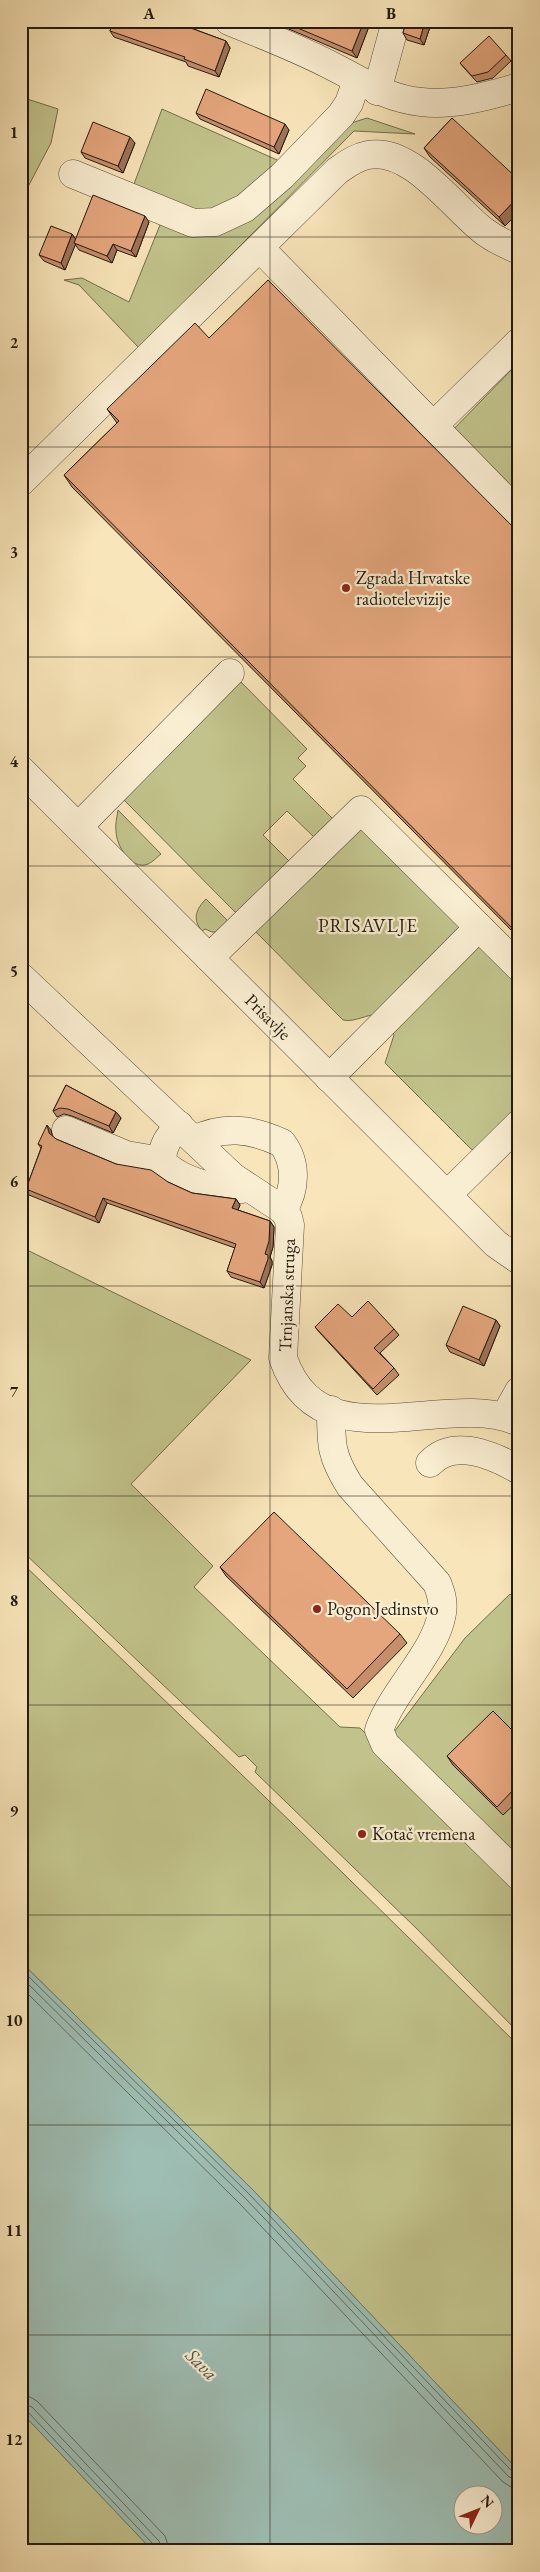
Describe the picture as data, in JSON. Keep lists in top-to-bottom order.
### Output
{
  "streets": {
    "street": ["Prisavlje", "Trnjanska struga"]
  },
  "districts": ["PRISAVLJE"],
  "water": ["Sava"],
  "places": ["Zgrada Hrvatske radiotelevizije", "Pogon Jedinstvo", "Kotač vremena"],
  "north": "top right",
  "grid": {
    "columns": ["A", "B"],
    "rows": [
      "1",
      "2",
      "3",
      "4",
      "5",
      "6",
      "7",
      "8",
      "9",
      "10",
      "11",
      "12"
    ]
  }
}
